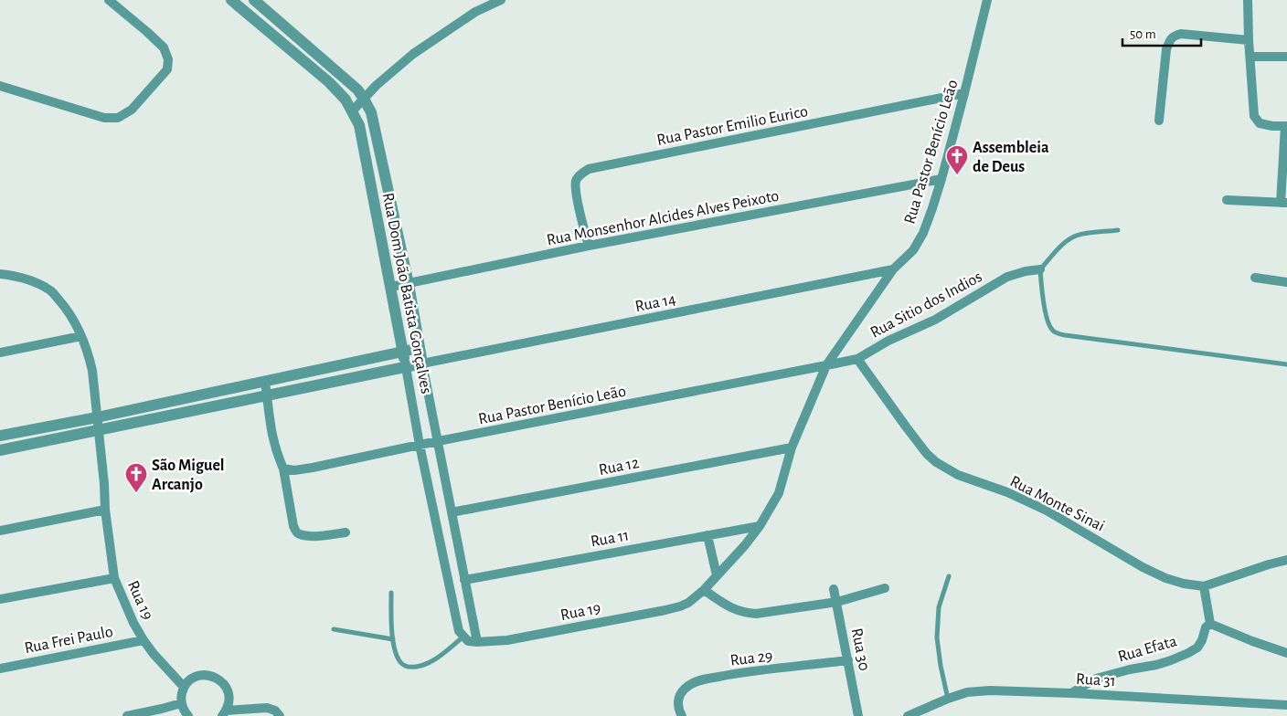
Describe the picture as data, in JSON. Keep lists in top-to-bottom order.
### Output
{
  "streets": {
    "street": [
      "Rua Pastor Emilio Eurico",
      "Rua Pastor Benício Leão",
      "Rua Monsenhor Alcides Alves Peixoto",
      "Rua Dom João Batista Gonçalves",
      "Rua 14",
      "Rua Sitio dos Indios",
      "Rua 12",
      "Rua Monte Sinai",
      "Rua 11",
      "Rua 19",
      "Rua Frei Paulo",
      "Rua Efata",
      "Rua 30",
      "Rua 29",
      "Rua 31"
    ]
  },
  "crossings": [
    ["Rua Pastor Emilio Eurico", "Rua Pastor Benício Leão"],
    ["Rua Pastor Emilio Eurico", "Rua Monsenhor Alcides Alves Peixoto"],
    ["Rua Pastor Benício Leão", "Rua Monsenhor Alcides Alves Peixoto"],
    ["Rua Pastor Benício Leão", "Rua Dom João Batista Gonçalves"],
    ["Rua Pastor Benício Leão", "Rua 14"],
    ["Rua Pastor Benício Leão", "Rua Sitio dos Indios"],
    ["Rua Pastor Benício Leão", "Rua 12"],
    ["Rua Pastor Benício Leão", "Rua 11"],
    ["Rua Pastor Benício Leão", "Rua 19"],
    ["Rua Monsenhor Alcides Alves Peixoto", "Rua Dom João Batista Gonçalves"],
    ["Rua Dom João Batista Gonçalves", "Rua 14"],
    ["Rua Dom João Batista Gonçalves", "Rua 12"],
    ["Rua Dom João Batista Gonçalves", "Rua 11"],
    ["Rua Dom João Batista Gonçalves", "Rua 19"],
    ["Rua Sitio dos Indios", "Rua Monte Sinai"],
    ["Rua 19", "Rua Frei Paulo"],
    ["Rua Efata", "Rua 31"],
    ["Rua 30", "Rua 29"]
  ],
  "places": {
    "church": ["Assembleia de Deus", "São Miguel Arcanjo"]
  },
  "scale_bar": "50 m"
}
